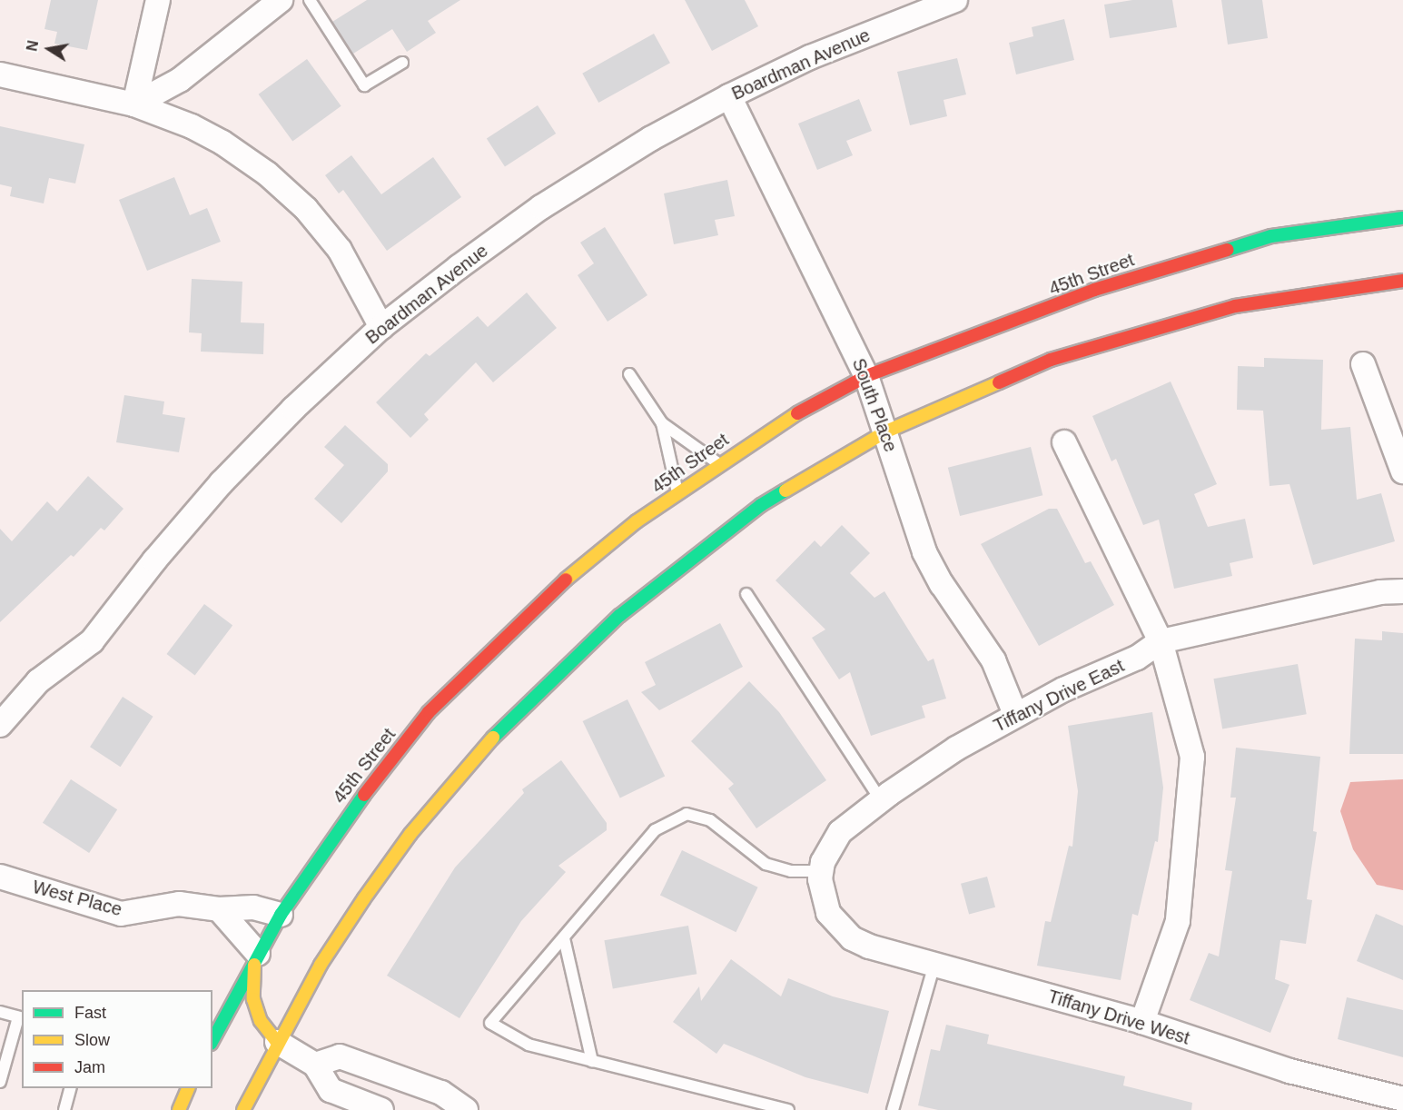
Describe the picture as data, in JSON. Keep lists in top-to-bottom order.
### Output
{
  "streets": {
    "main road": ["45th Street"],
    "street": [
      "Boardman Avenue",
      "South Place",
      "Tiffany Drive East",
      "West Place",
      "Tiffany Drive West"
    ]
  },
  "crossings": [
    ["Boardman Avenue", "South Place"],
    ["45th Street", "South Place"],
    ["45th Street", "West Place"],
    ["South Place", "Tiffany Drive East"],
    ["Tiffany Drive East", "Tiffany Drive West"]
  ],
  "legend": ["Fast", "Slow", "Jam"],
  "north": "left"
}
